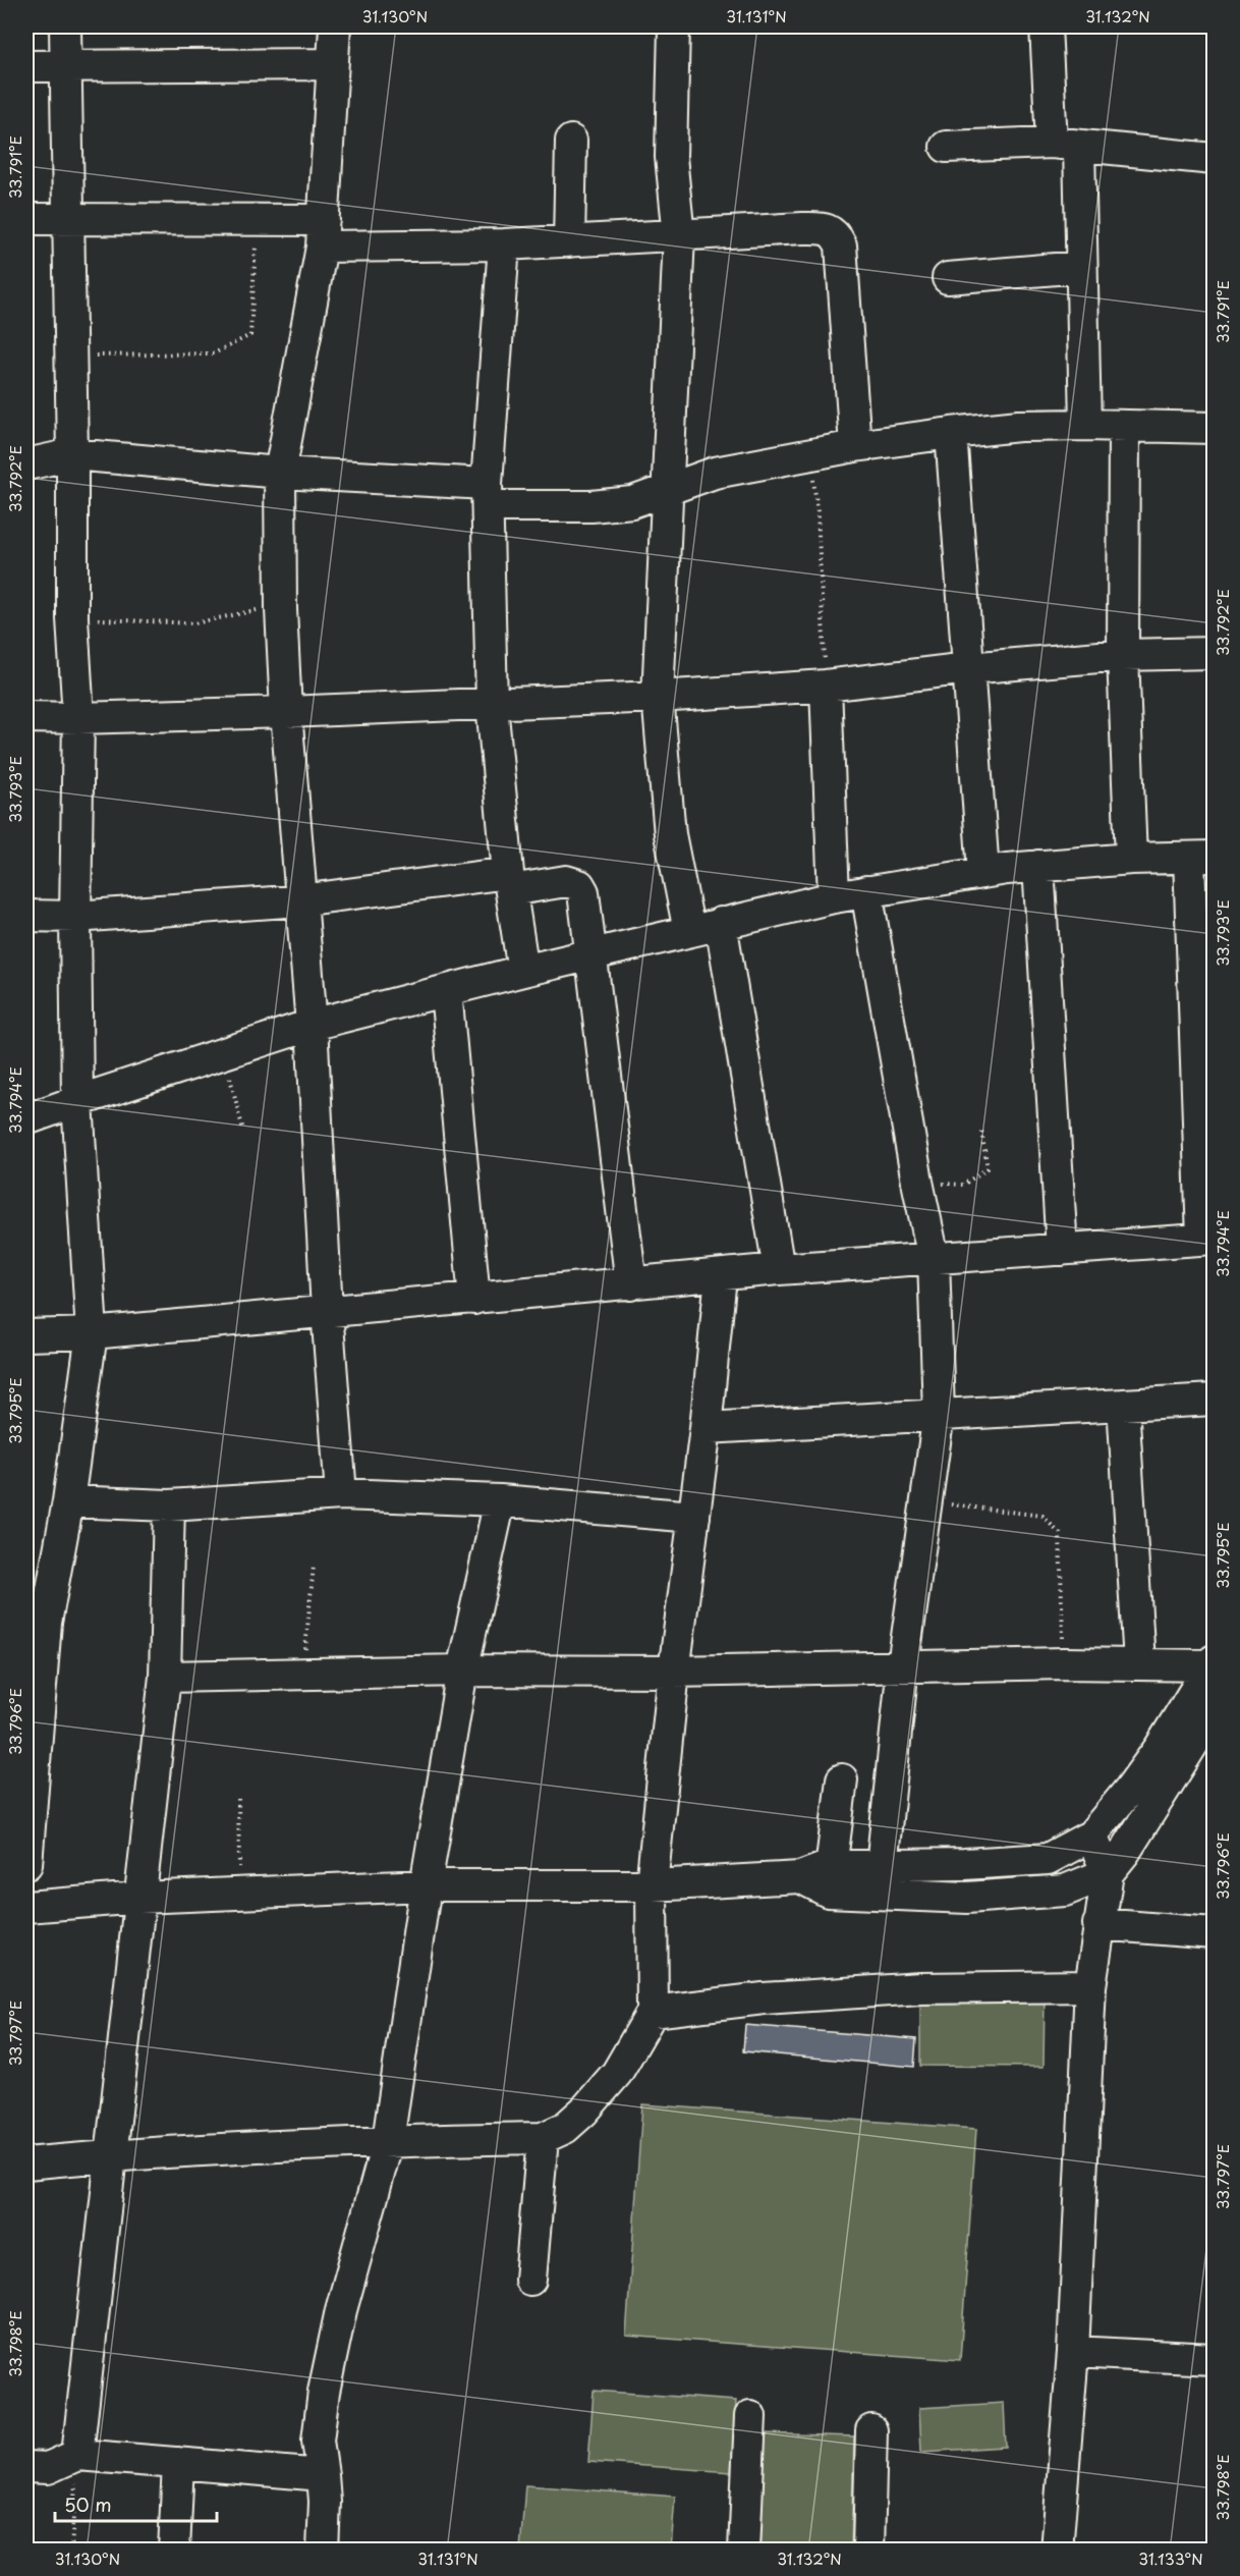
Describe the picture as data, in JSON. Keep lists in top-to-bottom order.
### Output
{
  "scale_bar": "50 m",
  "coordinates": [
    "31.130°N",
    "31.131°N",
    "31.132°N",
    "33.791°E",
    "33.792°E",
    "33.793°E",
    "33.794°E",
    "33.795°E",
    "33.796°E",
    "33.797°E",
    "33.798°E",
    "31.133°N"
  ]
}
